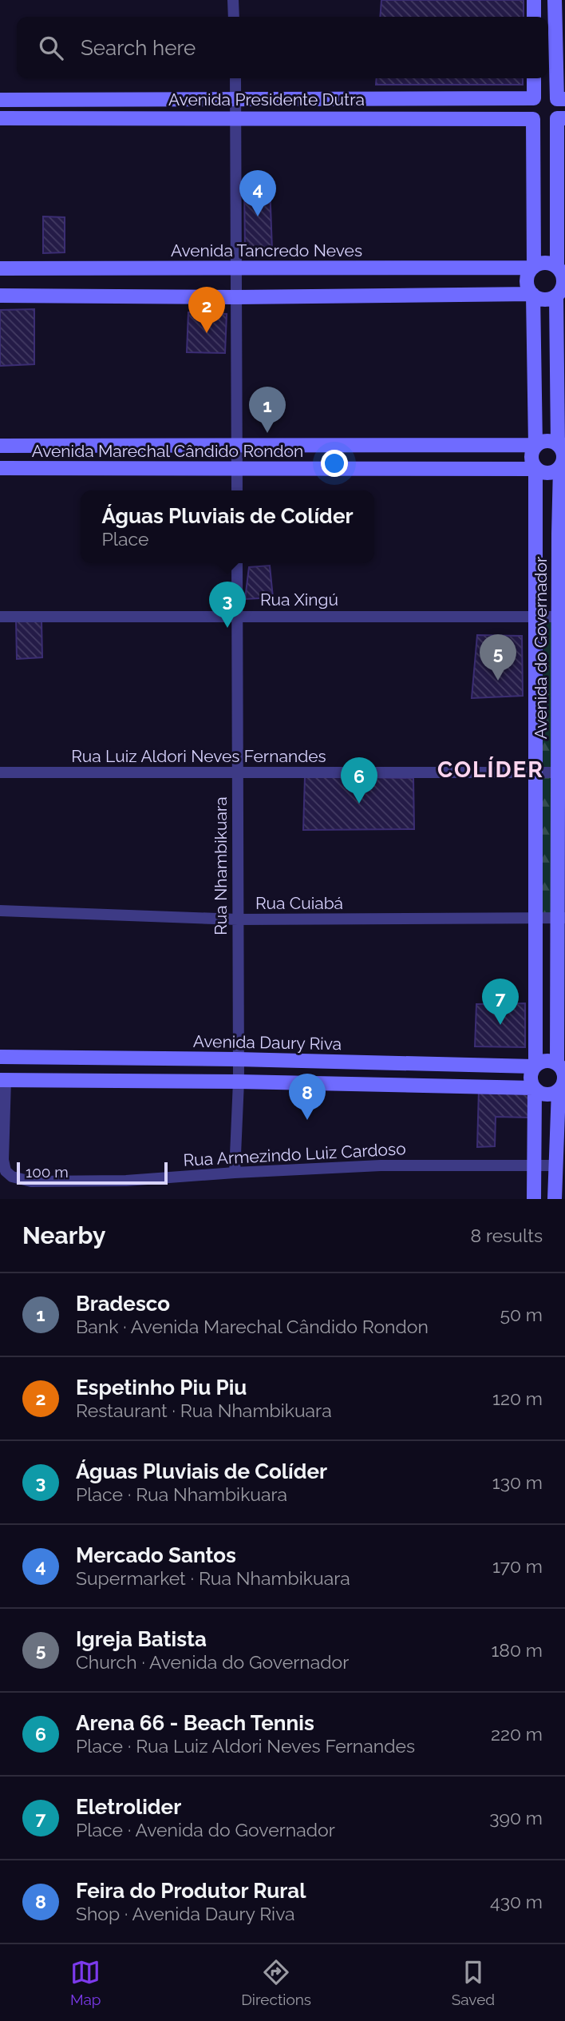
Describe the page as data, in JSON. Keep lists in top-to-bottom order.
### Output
{
  "streets": {
    "street": [
      "Avenida Presidente Dutra",
      "Avenida Tancredo Neves",
      "Avenida Marechal Cândido Rondon",
      "Rua Xingú",
      "Avenida do Governador",
      "Rua Luiz Aldori Neves Fernandes",
      "Rua Nhambikuara",
      "Rua Cuiabá",
      "Avenida Daury Riva",
      "Rua Armezindo Luiz Cardoso"
    ]
  },
  "crossings": [
    ["Avenida Marechal Cândido Rondon", "Avenida do Governador"],
    ["Rua Xingú", "Avenida do Governador"],
    ["Rua Xingú", "Rua Nhambikuara"],
    ["Avenida do Governador", "Rua Luiz Aldori Neves Fernandes"],
    ["Avenida do Governador", "Rua Cuiabá"],
    ["Avenida do Governador", "Avenida Daury Riva"],
    ["Rua Luiz Aldori Neves Fernandes", "Rua Nhambikuara"],
    ["Rua Nhambikuara", "Rua Cuiabá"],
    ["Rua Nhambikuara", "Avenida Daury Riva"],
    ["Rua Nhambikuara", "Rua Armezindo Luiz Cardoso"]
  ],
  "districts": ["COLÍDER"],
  "scale_bar": "100 m",
  "page": {
    "search": "Search here",
    "pins": [
      "4",
      "2",
      "1",
      "3",
      "5",
      "6",
      "7",
      "8"
    ],
    "popup": ["Águas Pluviais de Colíder", "Place"],
    "scale": "100 m",
    "heading": ["Nearby", "8 results"],
    "list": [
      {
        "mark": "1",
        "name": "Bradesco",
        "note": "Bank · Avenida Marechal Cândido Rondon",
        "value": "50 m"
      },
      {
        "mark": "2",
        "name": "Espetinho Piu Piu",
        "note": "Restaurant · Rua Nhambikuara",
        "value": "120 m"
      },
      {
        "mark": "3",
        "name": "Águas Pluviais de Colíder",
        "note": "Place · Rua Nhambikuara",
        "value": "130 m"
      },
      {
        "mark": "4",
        "name": "Mercado Santos",
        "note": "Supermarket · Rua Nhambikuara",
        "value": "170 m"
      },
      {
        "mark": "5",
        "name": "Igreja Batista",
        "note": "Church · Avenida do Governador",
        "value": "180 m"
      },
      {
        "mark": "6",
        "name": "Arena 66 - Beach Tennis",
        "note": "Place · Rua Luiz Aldori Neves Fernandes",
        "value": "220 m"
      },
      {
        "mark": "7",
        "name": "Eletrolider",
        "note": "Place · Avenida do Governador",
        "value": "390 m"
      },
      {
        "mark": "8",
        "name": "Feira do Produtor Rural",
        "note": "Shop · Avenida Daury Riva",
        "value": "430 m"
      }
    ],
    "nav": ["Map", "Directions", "Saved"]
  }
}
